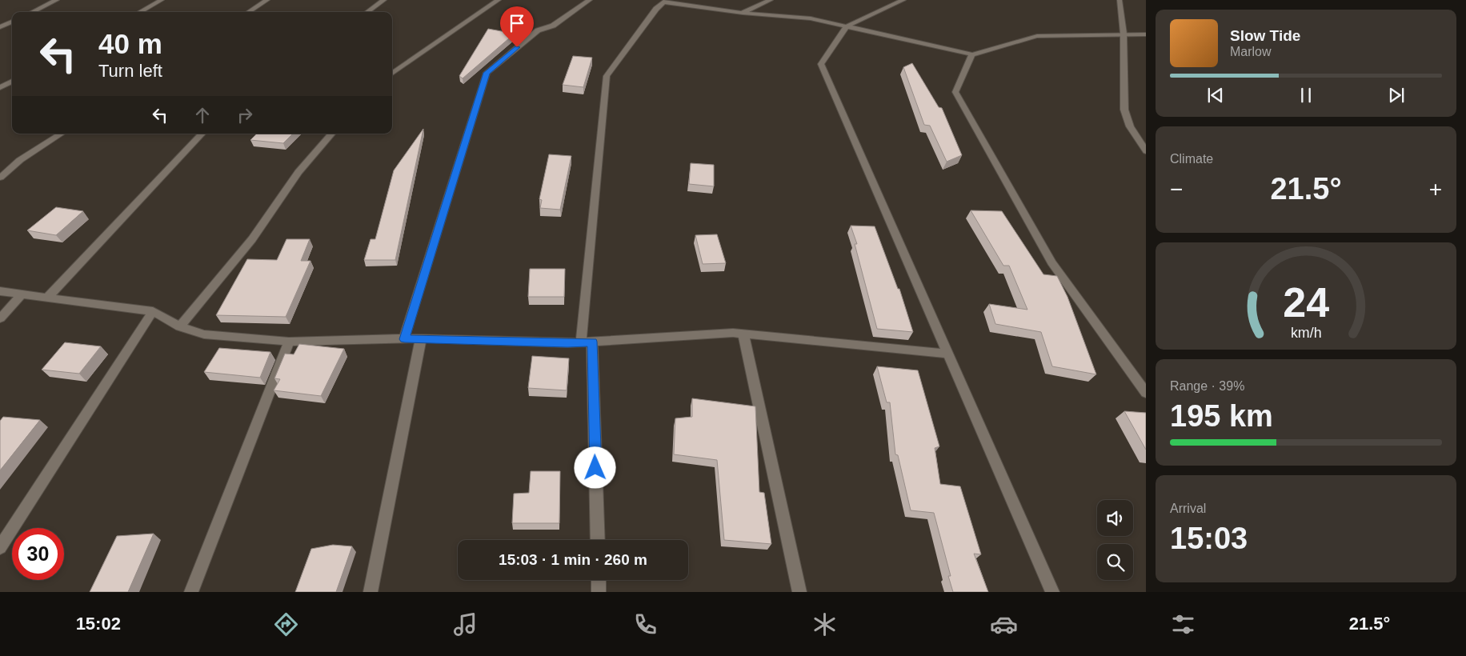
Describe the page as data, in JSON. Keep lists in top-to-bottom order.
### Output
{
  "page": {
    "turn": ["40 m", "Turn left"],
    "song": ["Slow Tide", "Marlow"],
    "tile": [
      "Climate",
      ["Range · 39%", "195 km"],
      ["Arrival", "15:03"]
    ],
    "heat": ["−", "21.5°", "+"],
    "limit": "30",
    "trip": "15:03 · 1 min · 260 m",
    "tabs": ["15:02", "21.5°"],
    "gauge": ["24", "km/h"]
  }
}
